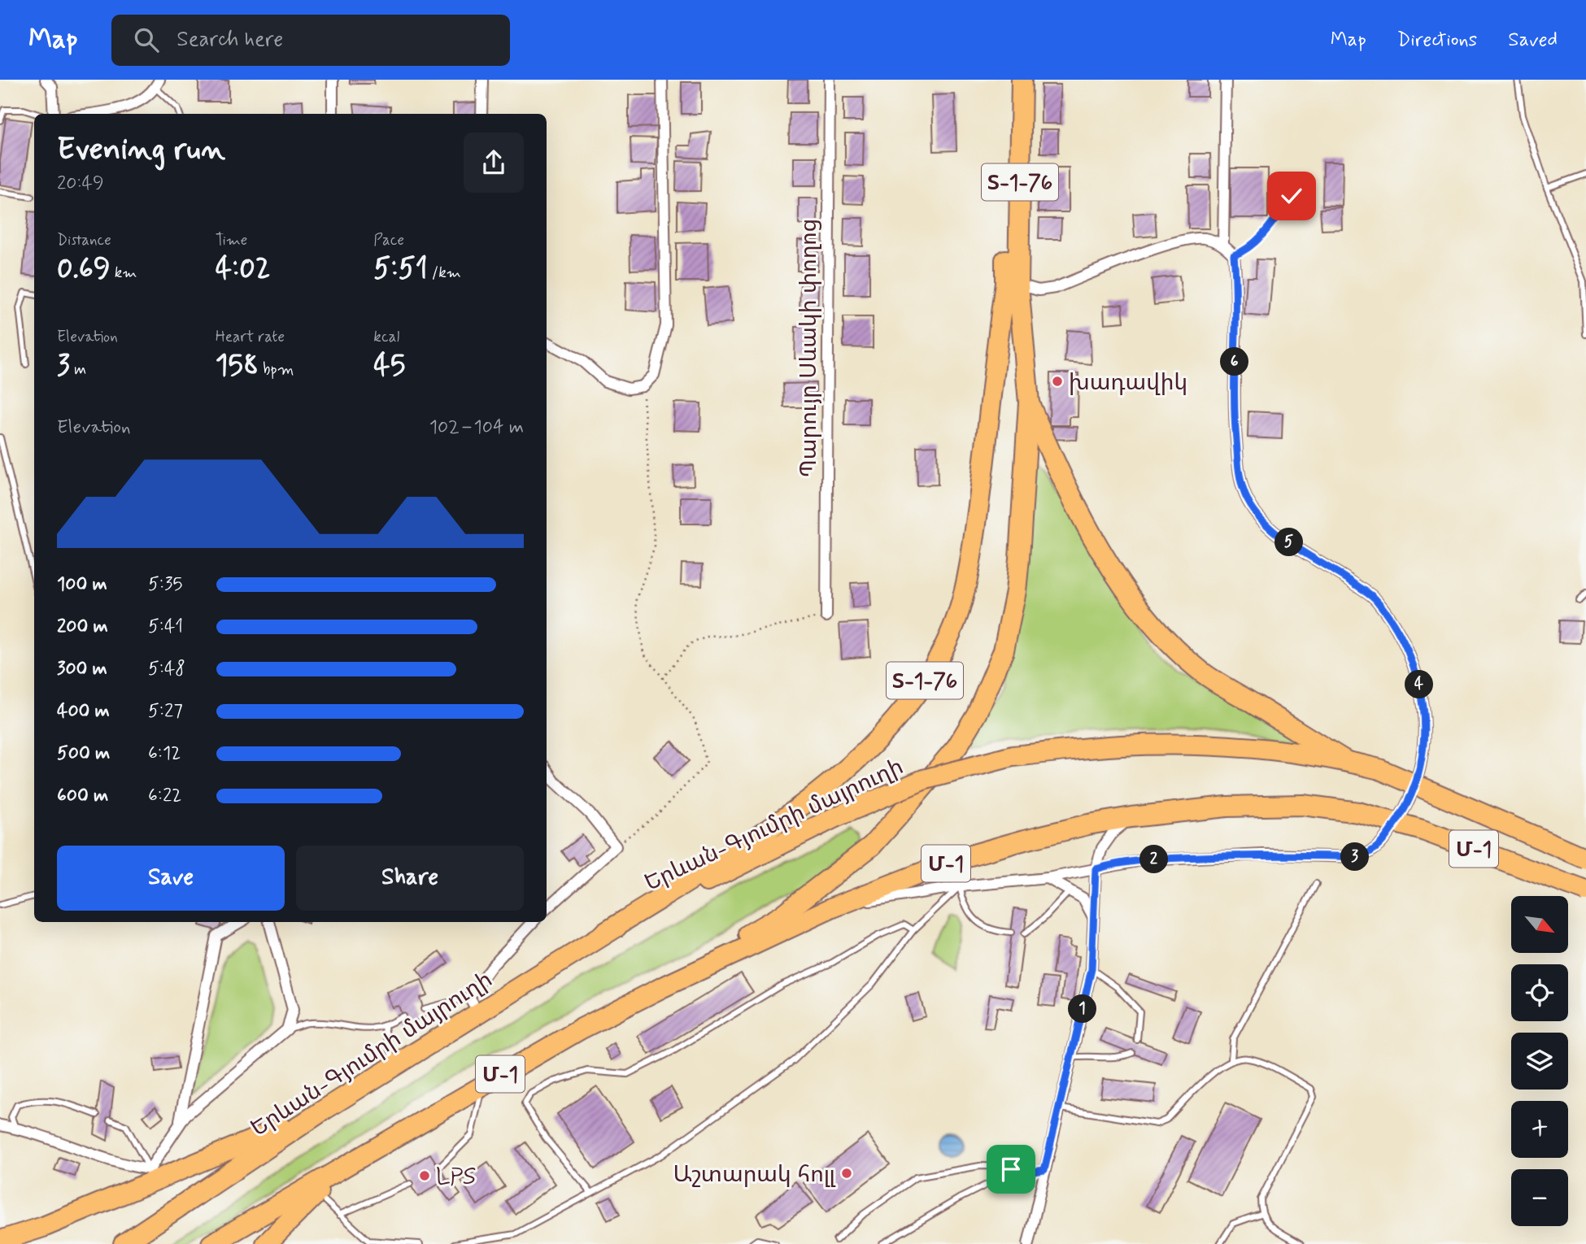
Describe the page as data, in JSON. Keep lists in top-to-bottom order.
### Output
{
  "streets": {
    "highway": ["Տ-1-76", "Երևան-Գյումրի մայրուղի", "Մ-1"],
    "street": ["Պարույր Սևակի փողոց"]
  },
  "crossings": [
    ["Տ-1-76", "Երևան-Գյումրի մայրուղի"],
    ["Տ-1-76", "Մ-1"]
  ],
  "places": ["խադավիկ", "Աշտարակ հոլլ", "LPS"],
  "north": "bottom right",
  "page": {
    "header": "Map",
    "search": "Search here",
    "nav": ["Map", "Directions", "Saved"],
    "heading": ["Evening run", "20:49"],
    "stats": [
      ["Distance", "0.69 km"],
      ["Time", "4:02"],
      ["Pace", "5:51 /km"],
      ["Elevation", "3 m"],
      ["Heart rate", "158 bpm"],
      ["kcal", "45"]
    ],
    "pins": [
      "6",
      "5",
      "4",
      "3",
      "2",
      "1"
    ],
    "chart": ["Elevation", "102–104 m"],
    "list": [
      {
        "name": "100 m",
        "note": "5:35"
      },
      {
        "name": "200 m",
        "note": "5:41"
      },
      {
        "name": "300 m",
        "note": "5:48"
      },
      {
        "name": "400 m",
        "note": "5:27"
      },
      {
        "name": "500 m",
        "note": "6:12"
      },
      {
        "name": "600 m",
        "note": "6:22"
      }
    ],
    "buttons": ["Save", "Share"],
    "map_buttons": ["+", "−"]
  }
}
